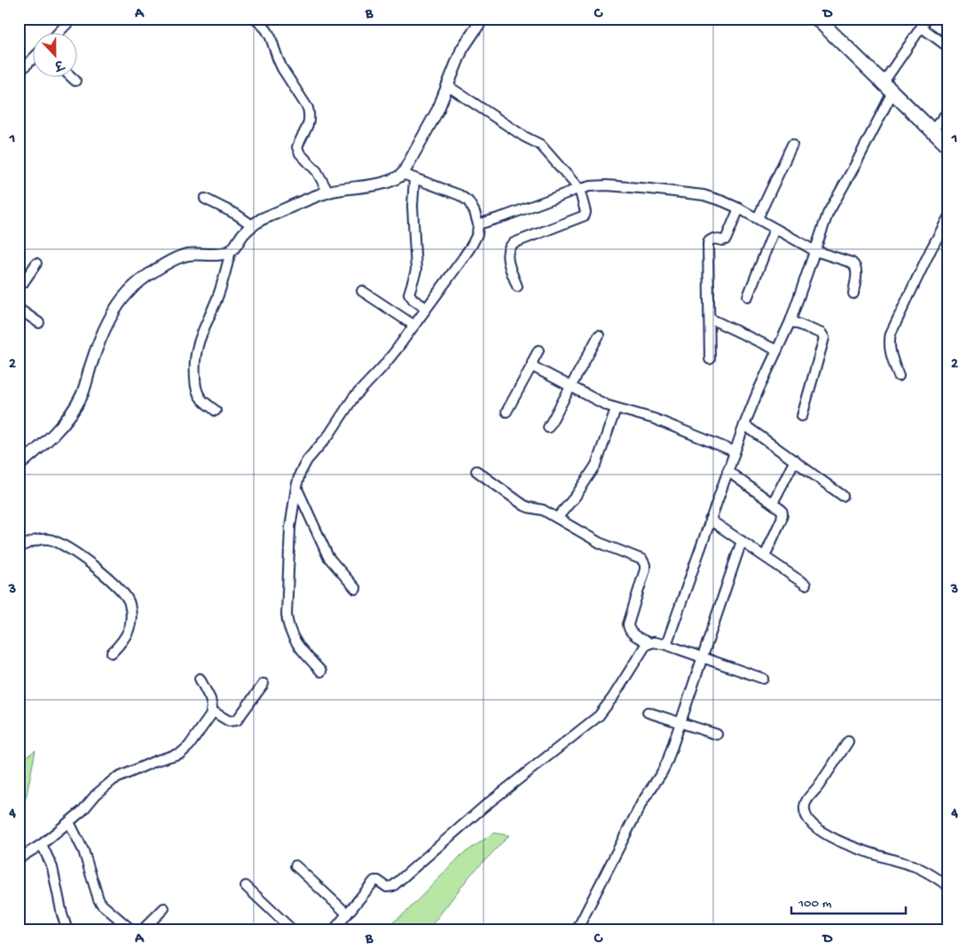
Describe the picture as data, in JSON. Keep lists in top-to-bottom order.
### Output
{
  "scale_bar": "100 m",
  "north": "bottom",
  "grid": {
    "columns": [
      "A",
      "B",
      "C",
      "D"
    ],
    "rows": [
      "1",
      "2",
      "3",
      "4"
    ]
  }
}
